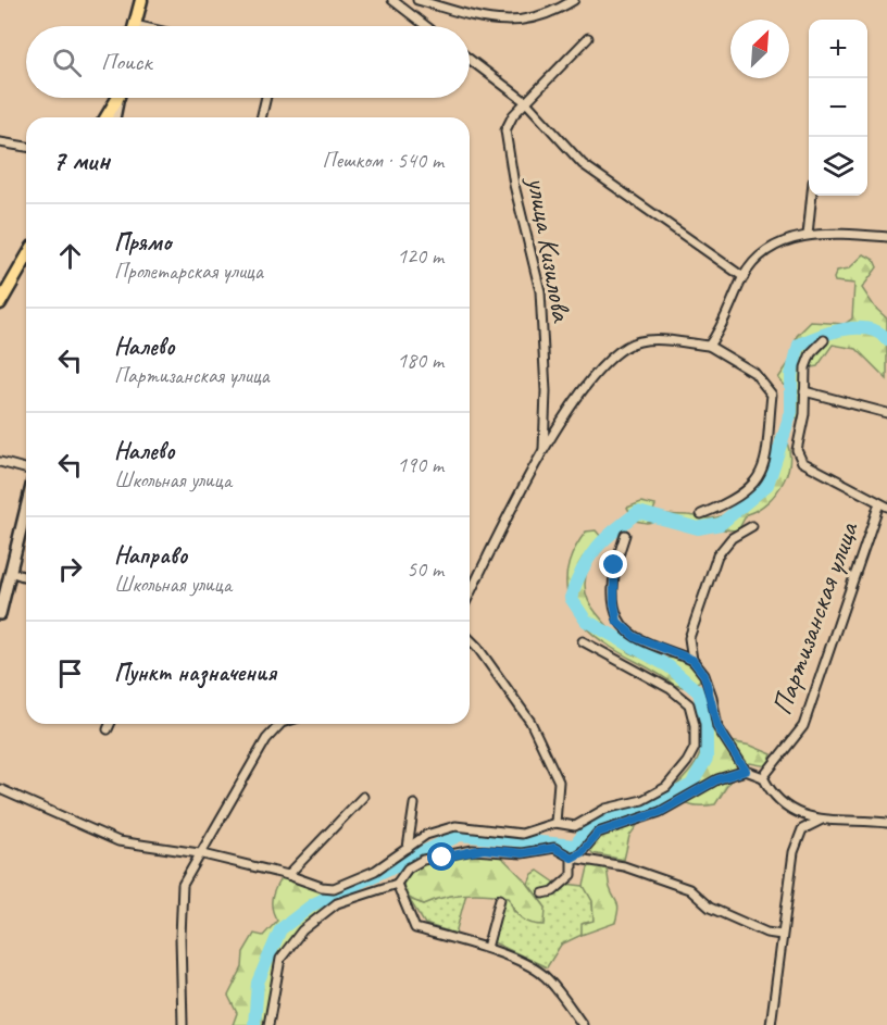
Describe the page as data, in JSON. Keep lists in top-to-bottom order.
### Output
{
  "streets": {
    "street": ["улица Кизилова", "Партизанская улица"]
  },
  "north": "top right",
  "page": {
    "map_buttons": ["+", "−"],
    "search": "Поиск",
    "heading": ["7 мин", "Пешком · 540 m"],
    "list": [
      ["Прямо", "Пролетарская улица", "120 m"],
      ["Налево", "Партизанская улица", "180 m"],
      ["Налево", "Школьная улица", "190 m"],
      ["Направо", "Школьная улица", "50 m"],
      "Пункт назначения"
    ]
  }
}
